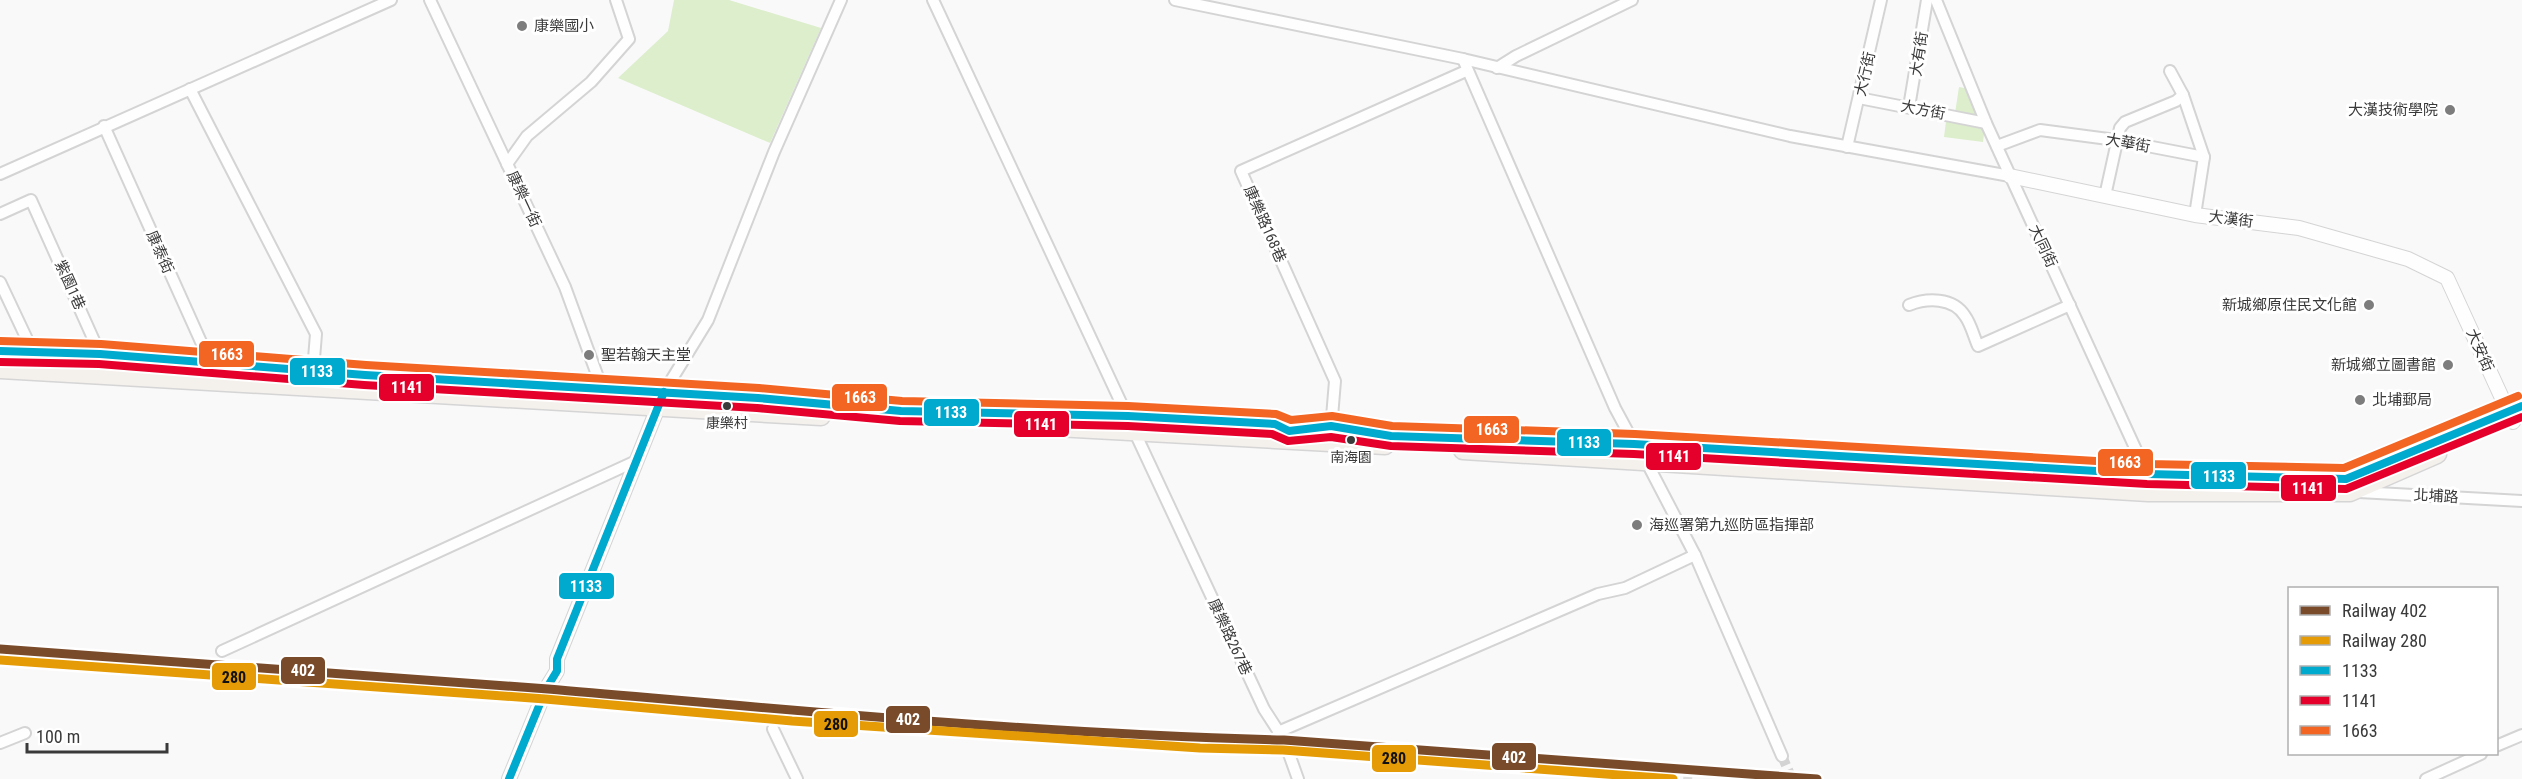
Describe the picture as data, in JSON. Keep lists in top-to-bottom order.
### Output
{
  "streets": {
    "main road": ["北埔路"],
    "street": [
      "大有街",
      "大行街",
      "大方街",
      "大華街",
      "康樂一街",
      "大漢街",
      "康樂路168巷",
      "大同街",
      "康泰街",
      "紫園1巷",
      "大安街",
      "康樂路267巷"
    ]
  },
  "crossings": [
    ["大有街", "大方街"],
    ["大行街", "大方街"],
    ["大方街", "大同街"],
    ["大華街", "大同街"],
    ["大漢街", "大同街"],
    ["大漢街", "大安街"],
    ["大同街", "北埔路"]
  ],
  "places": [
    "康樂國小",
    "大漢技術學院",
    "新城鄉原住民文化館",
    "聖若翰天主堂",
    "新城鄉立圖書館",
    "北埔郵局",
    "康樂村",
    "南海園",
    "海巡署第九巡防區指揮部"
  ],
  "lines": [
    "transit line 1663",
    "transit line 1133",
    "transit line 1141",
    "rail line 402",
    "rail line 280"
  ],
  "legend": [
    "Railway 402",
    "Railway 280",
    "1133",
    "1141",
    "1663"
  ],
  "scale_bar": "100 m"
}
